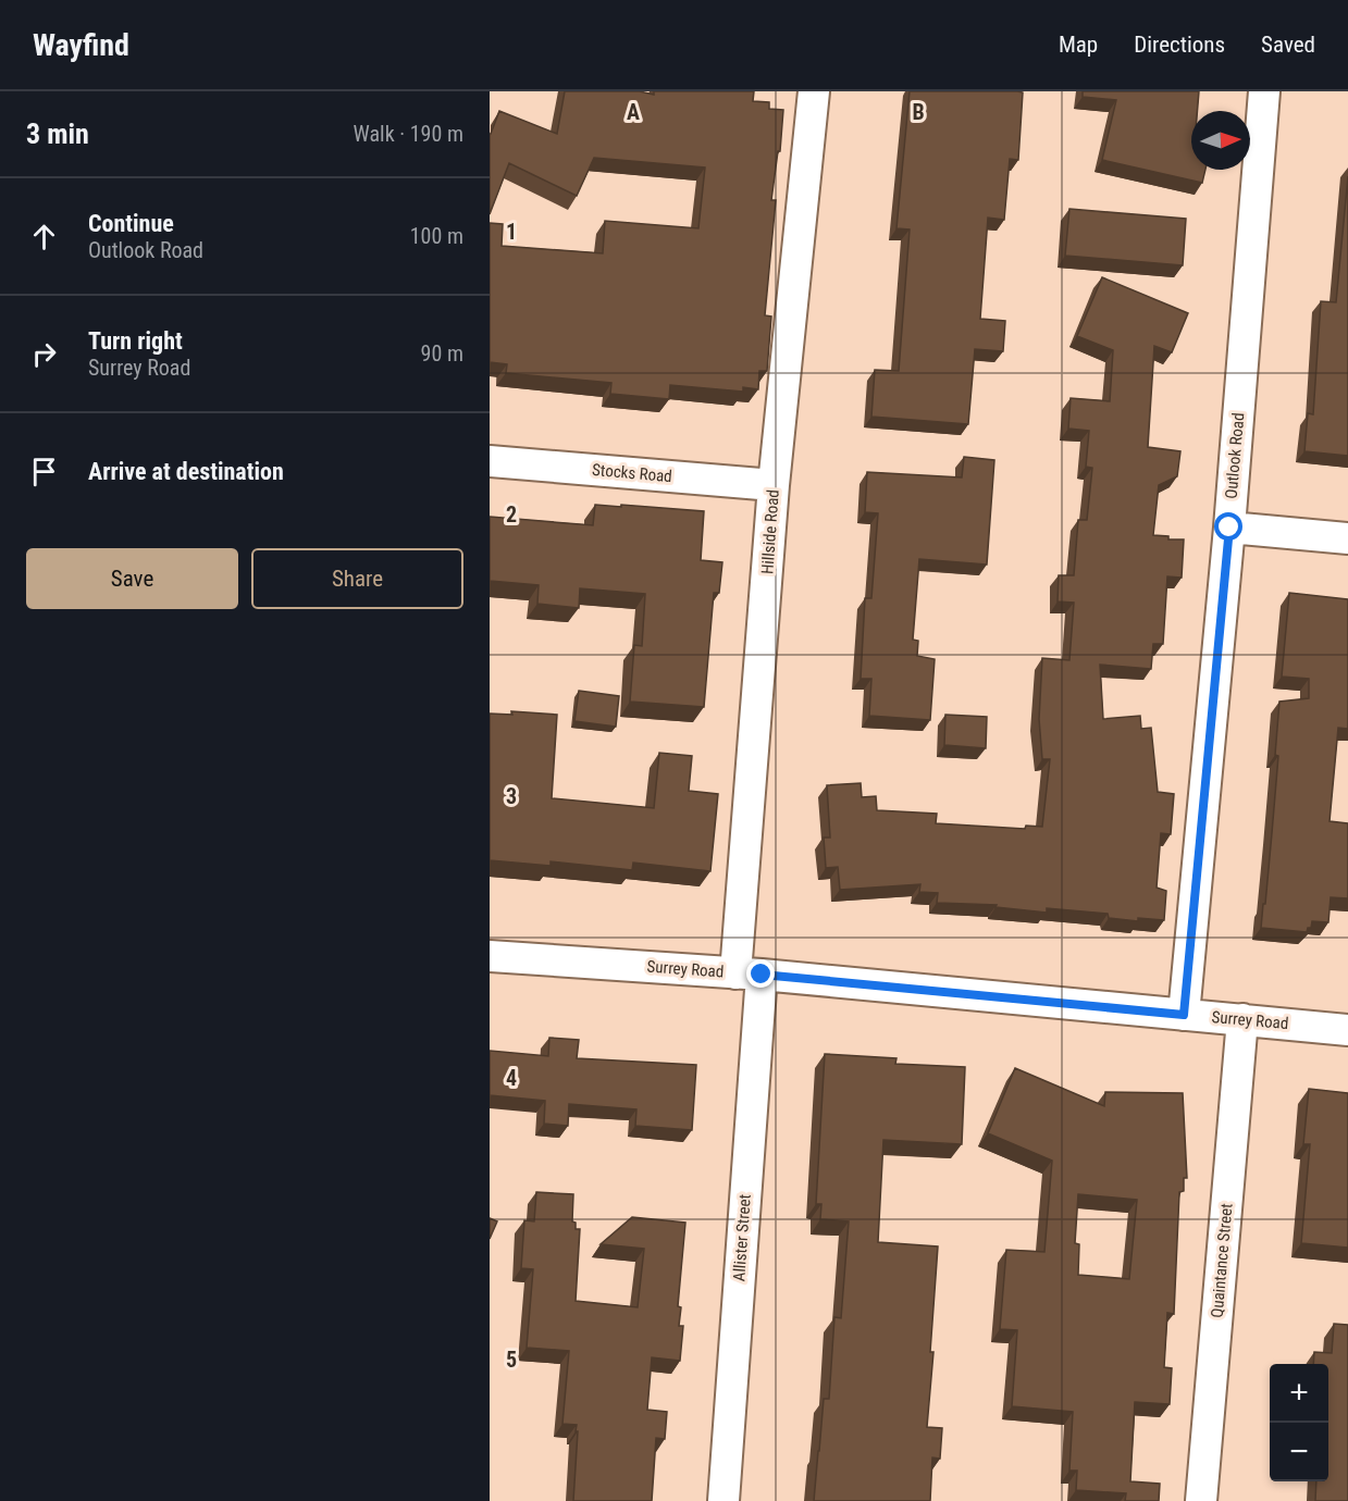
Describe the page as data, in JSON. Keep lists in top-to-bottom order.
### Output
{
  "streets": {
    "street": [
      "Outlook Road",
      "Stocks Road",
      "Hillside Road",
      "Surrey Road",
      "Allister Street",
      "Quaintance Street"
    ]
  },
  "crossings": [
    ["Outlook Road", "Surrey Road"],
    ["Stocks Road", "Hillside Road"],
    ["Hillside Road", "Surrey Road"],
    ["Hillside Road", "Allister Street"],
    ["Surrey Road", "Allister Street"],
    ["Surrey Road", "Quaintance Street"]
  ],
  "north": "right",
  "page": {
    "header": "Wayfind",
    "nav": ["Map", "Directions", "Saved"],
    "heading": ["3 min", "Walk · 190 m"],
    "list": [
      ["Continue", "Outlook Road", "100 m"],
      ["Turn right", "Surrey Road", "90 m"],
      "Arrive at destination"
    ],
    "buttons": ["Save", "Share"],
    "map_buttons": ["+", "−"]
  },
  "grid": {
    "columns": ["A", "B"],
    "rows": [
      "1",
      "2",
      "3",
      "4",
      "5"
    ]
  }
}
